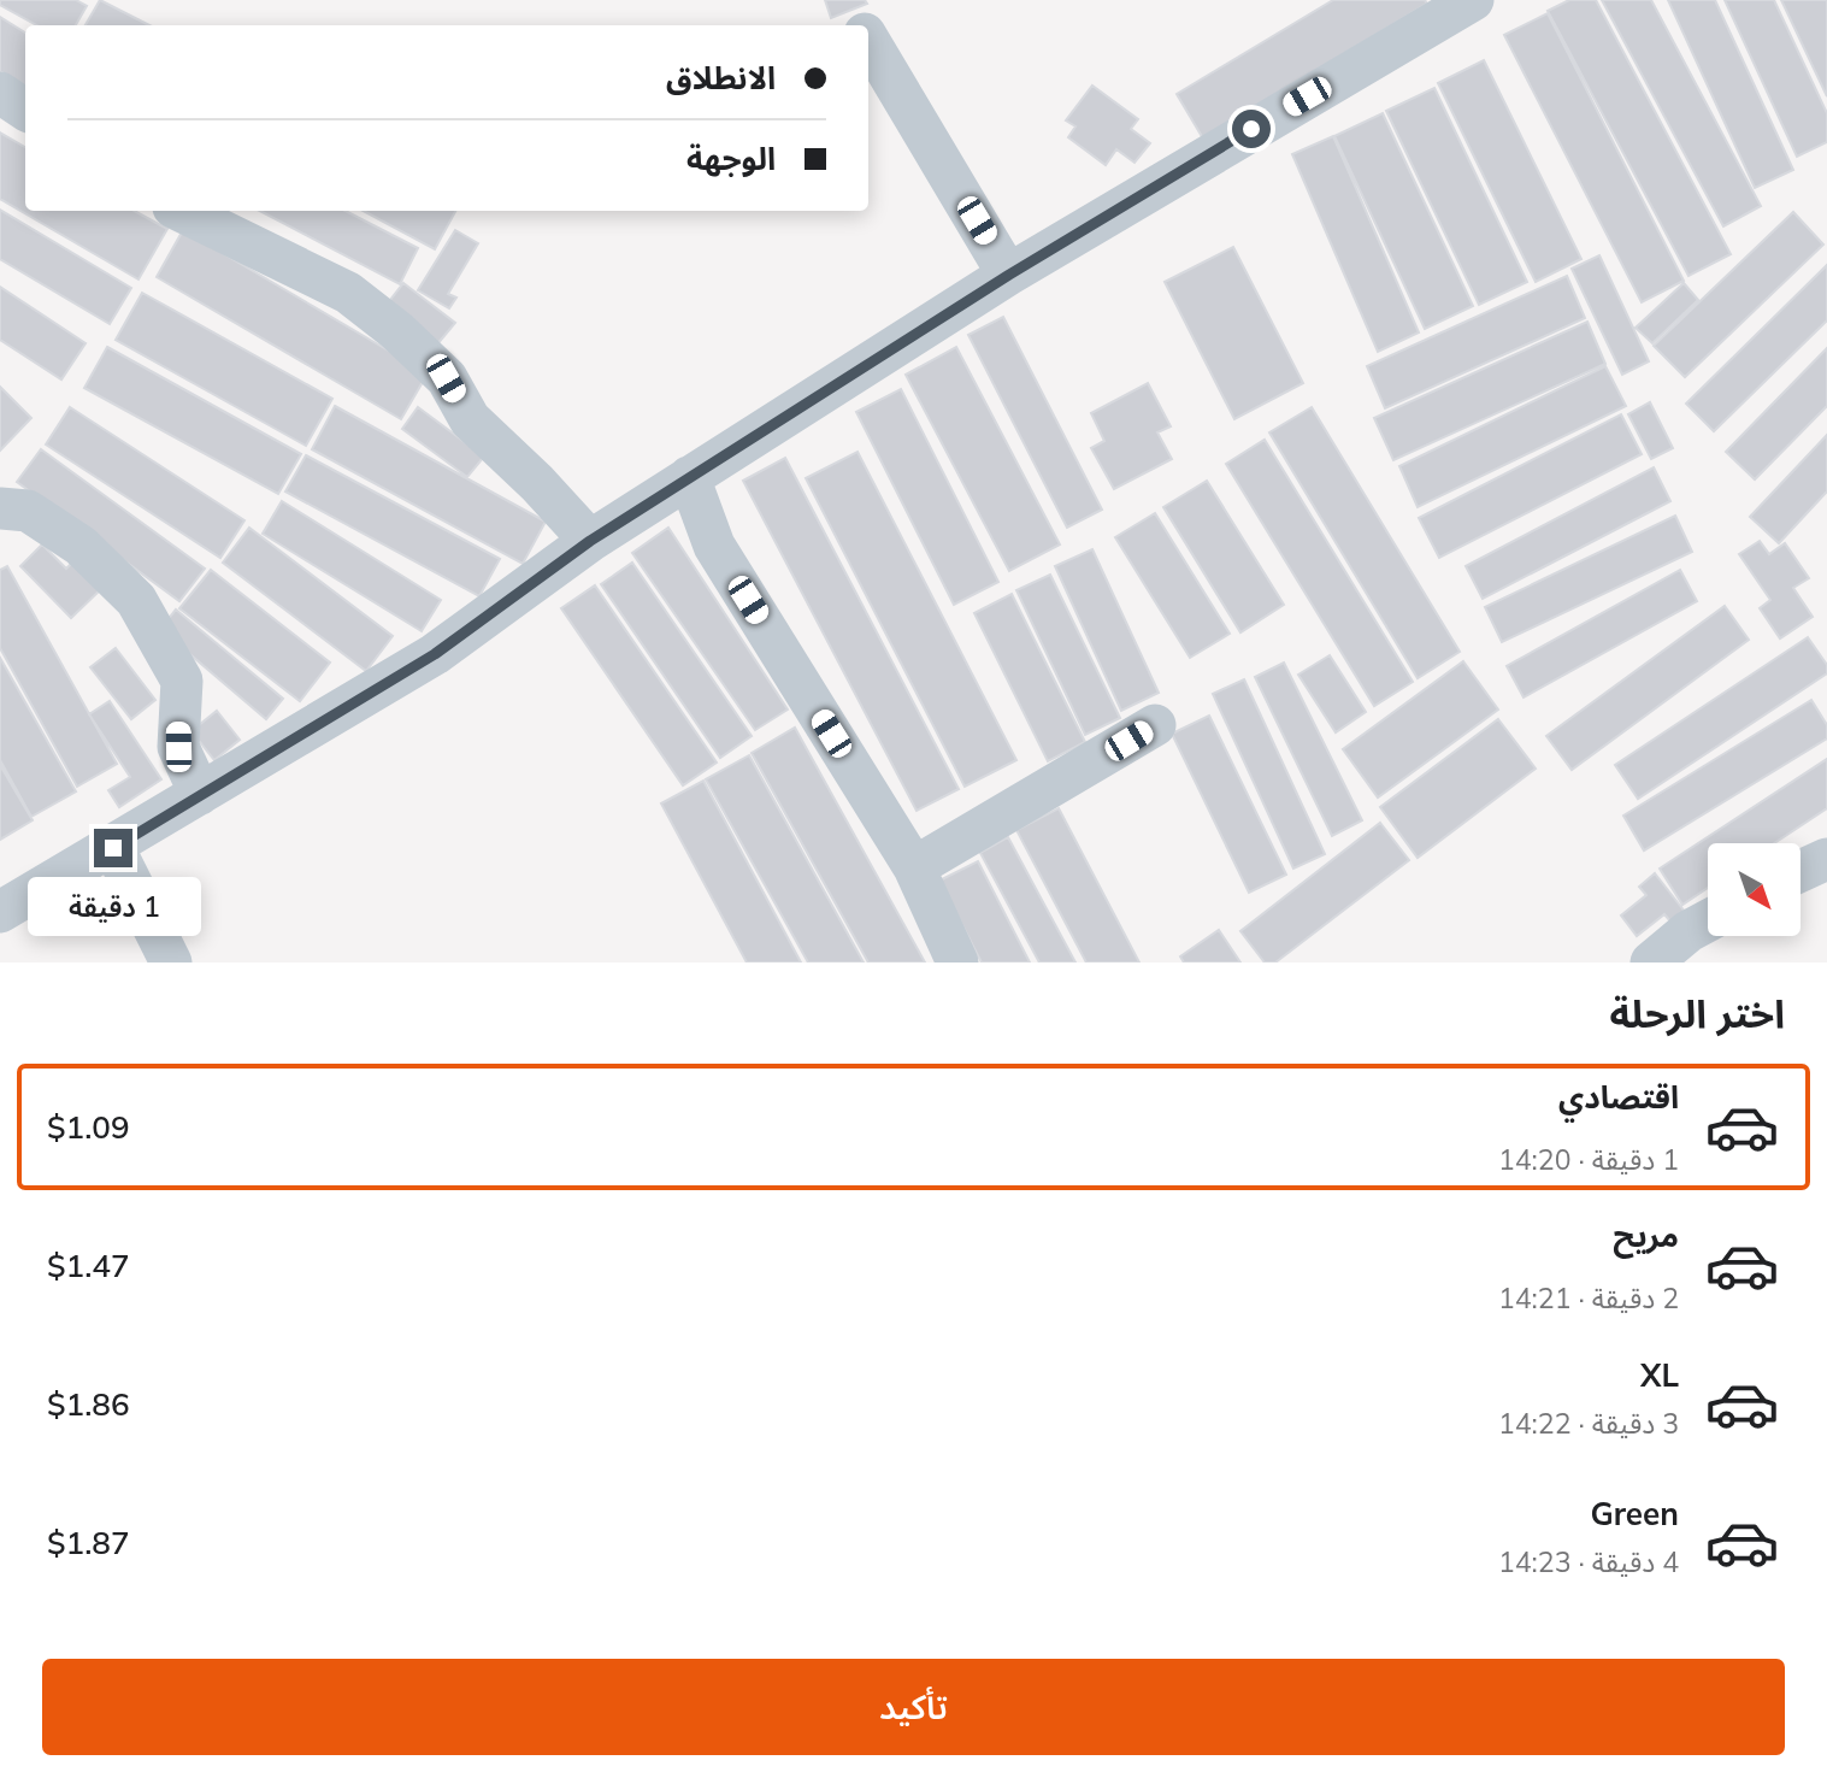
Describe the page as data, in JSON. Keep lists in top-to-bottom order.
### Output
{
  "north": "bottom right",
  "page": {
    "banner": ["الانطلاق", "الوجهة"],
    "bubble": "1 دقيقة",
    "heading": "اختر الرحلة",
    "list": [
      {
        "name": "اقتصادي",
        "note": "1 دقيقة · 14:20",
        "value": "$1.09"
      },
      {
        "name": "مريح",
        "note": "2 دقيقة · 14:21",
        "value": "$1.47"
      },
      {
        "name": "XL",
        "note": "3 دقيقة · 14:22",
        "value": "$1.86"
      },
      {
        "name": "Green",
        "note": "4 دقيقة · 14:23",
        "value": "$1.87"
      }
    ],
    "buttons": "تأكيد"
  }
}
